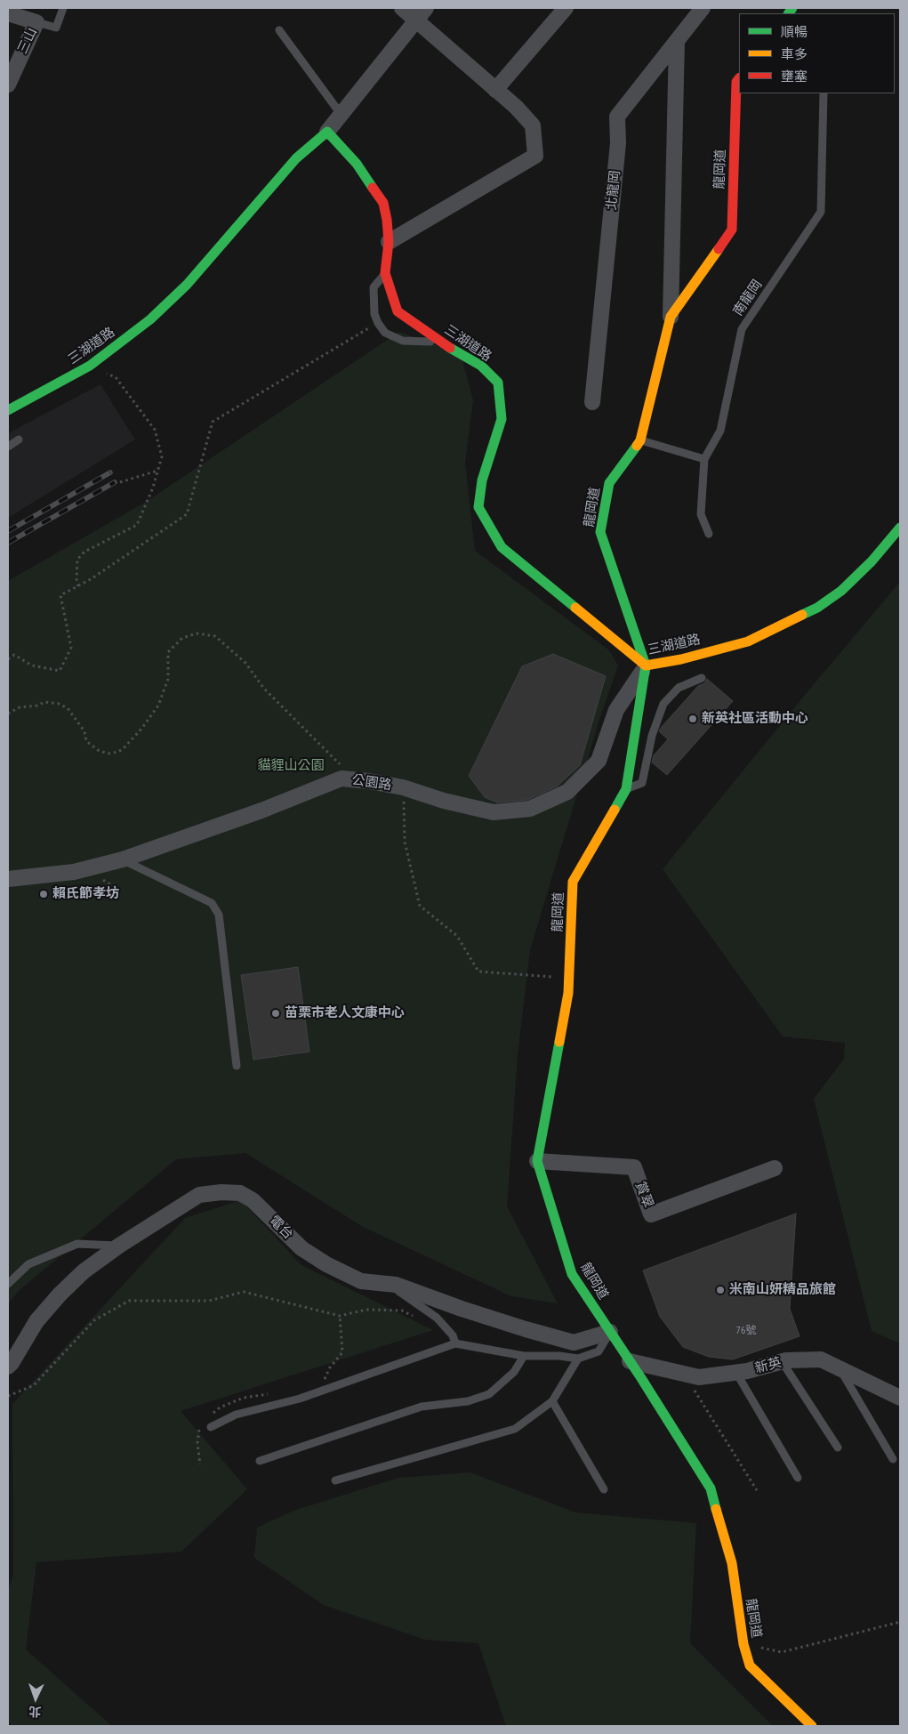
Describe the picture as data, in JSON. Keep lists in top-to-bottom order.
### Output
{
  "streets": {
    "street": [
      "三山",
      "龍岡道",
      "北龍岡",
      "三湖道路",
      "公園路",
      "賞翠",
      "電台",
      "新英"
    ],
    "lane": ["南龍岡"]
  },
  "crossings": [
    ["龍岡道", "三湖道路"],
    ["龍岡道", "公園路"],
    ["龍岡道", "賞翠"],
    ["龍岡道", "電台"],
    ["龍岡道", "新英"],
    ["三湖道路", "公園路"]
  ],
  "parks": ["貓貍山公園"],
  "places": [
    "新英社區活動中心",
    "賴氏節孝坊",
    "苗栗市老人文康中心",
    "米南山妍精品旅館"
  ],
  "house_numbers": ["76號"],
  "legend": ["順暢", "車多", "壅塞"],
  "north": "bottom"
}
